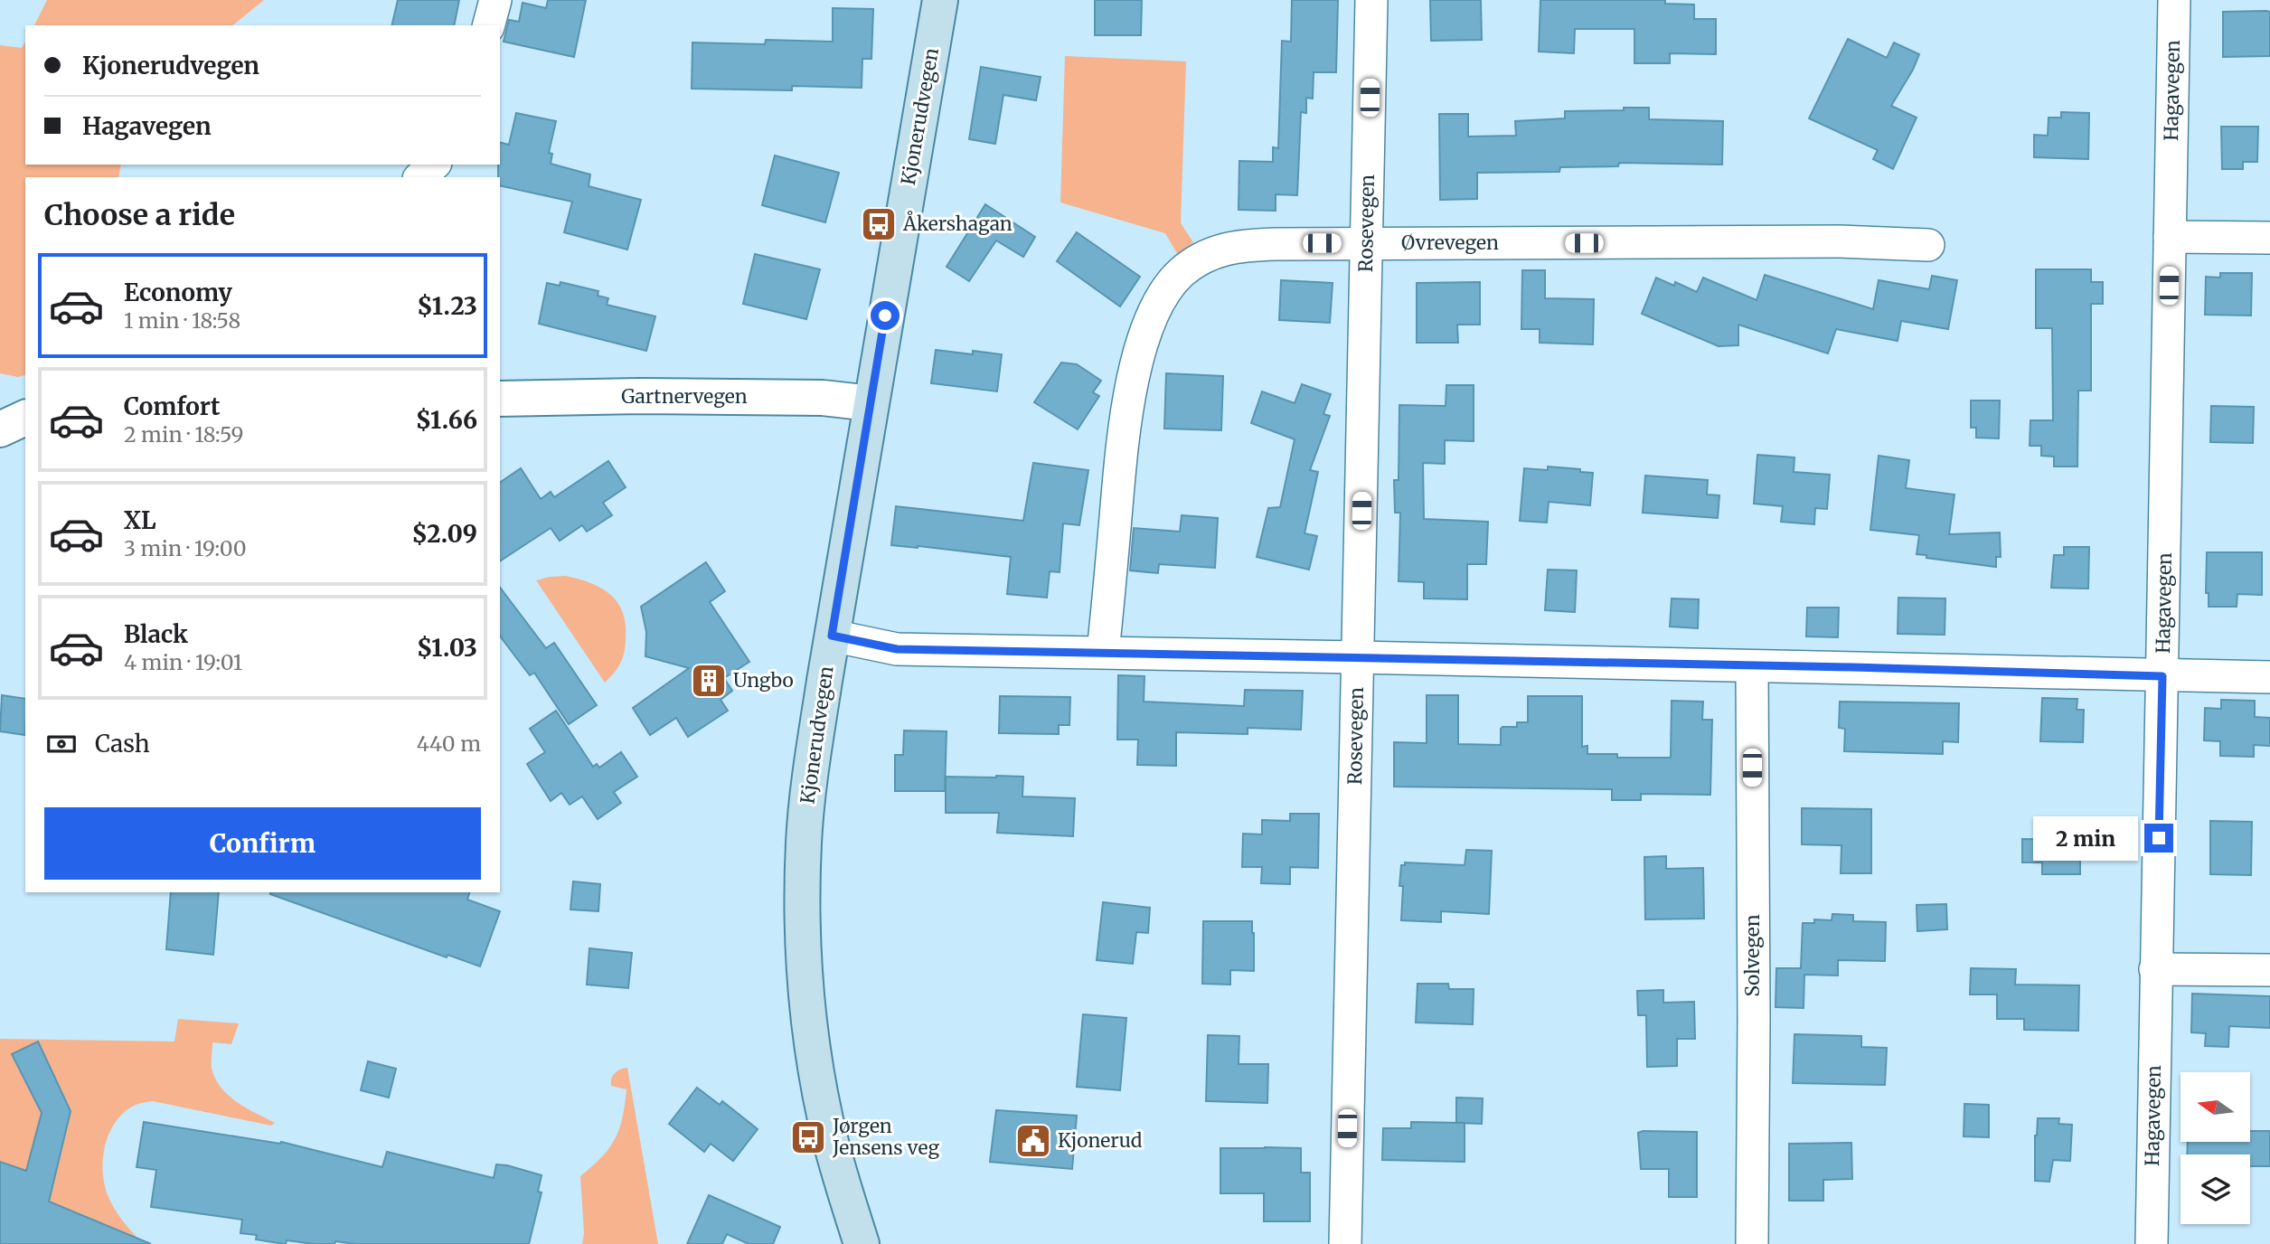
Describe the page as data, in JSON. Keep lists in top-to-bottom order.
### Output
{
  "streets": {
    "main road": ["Kjonerudvegen"],
    "street": [
      "Hagavegen",
      "Rosevegen",
      "Øvrevegen",
      "Gartnervegen",
      "Solvegen"
    ]
  },
  "crossings": [
    ["Kjonerudvegen", "Gartnervegen"],
    ["Rosevegen", "Øvrevegen"]
  ],
  "places": {
    "bus stop": ["Åkershagan", "Jørgen Jensens veg"],
    "building": ["Ungbo"],
    "public building": ["Kjonerud"]
  },
  "north": "left",
  "page": {
    "banner": ["Kjonerudvegen", "Hagavegen"],
    "heading": "Choose a ride",
    "list": [
      {
        "name": "Economy",
        "note": "1 min · 18:58",
        "value": "$1.23"
      },
      {
        "name": "Comfort",
        "note": "2 min · 18:59",
        "value": "$1.66"
      },
      {
        "name": "XL",
        "note": "3 min · 19:00",
        "value": "$2.09"
      },
      {
        "name": "Black",
        "note": "4 min · 19:01",
        "value": "$1.03"
      }
    ],
    "pay": ["Cash", "440 m"],
    "buttons": "Confirm",
    "bubble": "2 min"
  }
}
